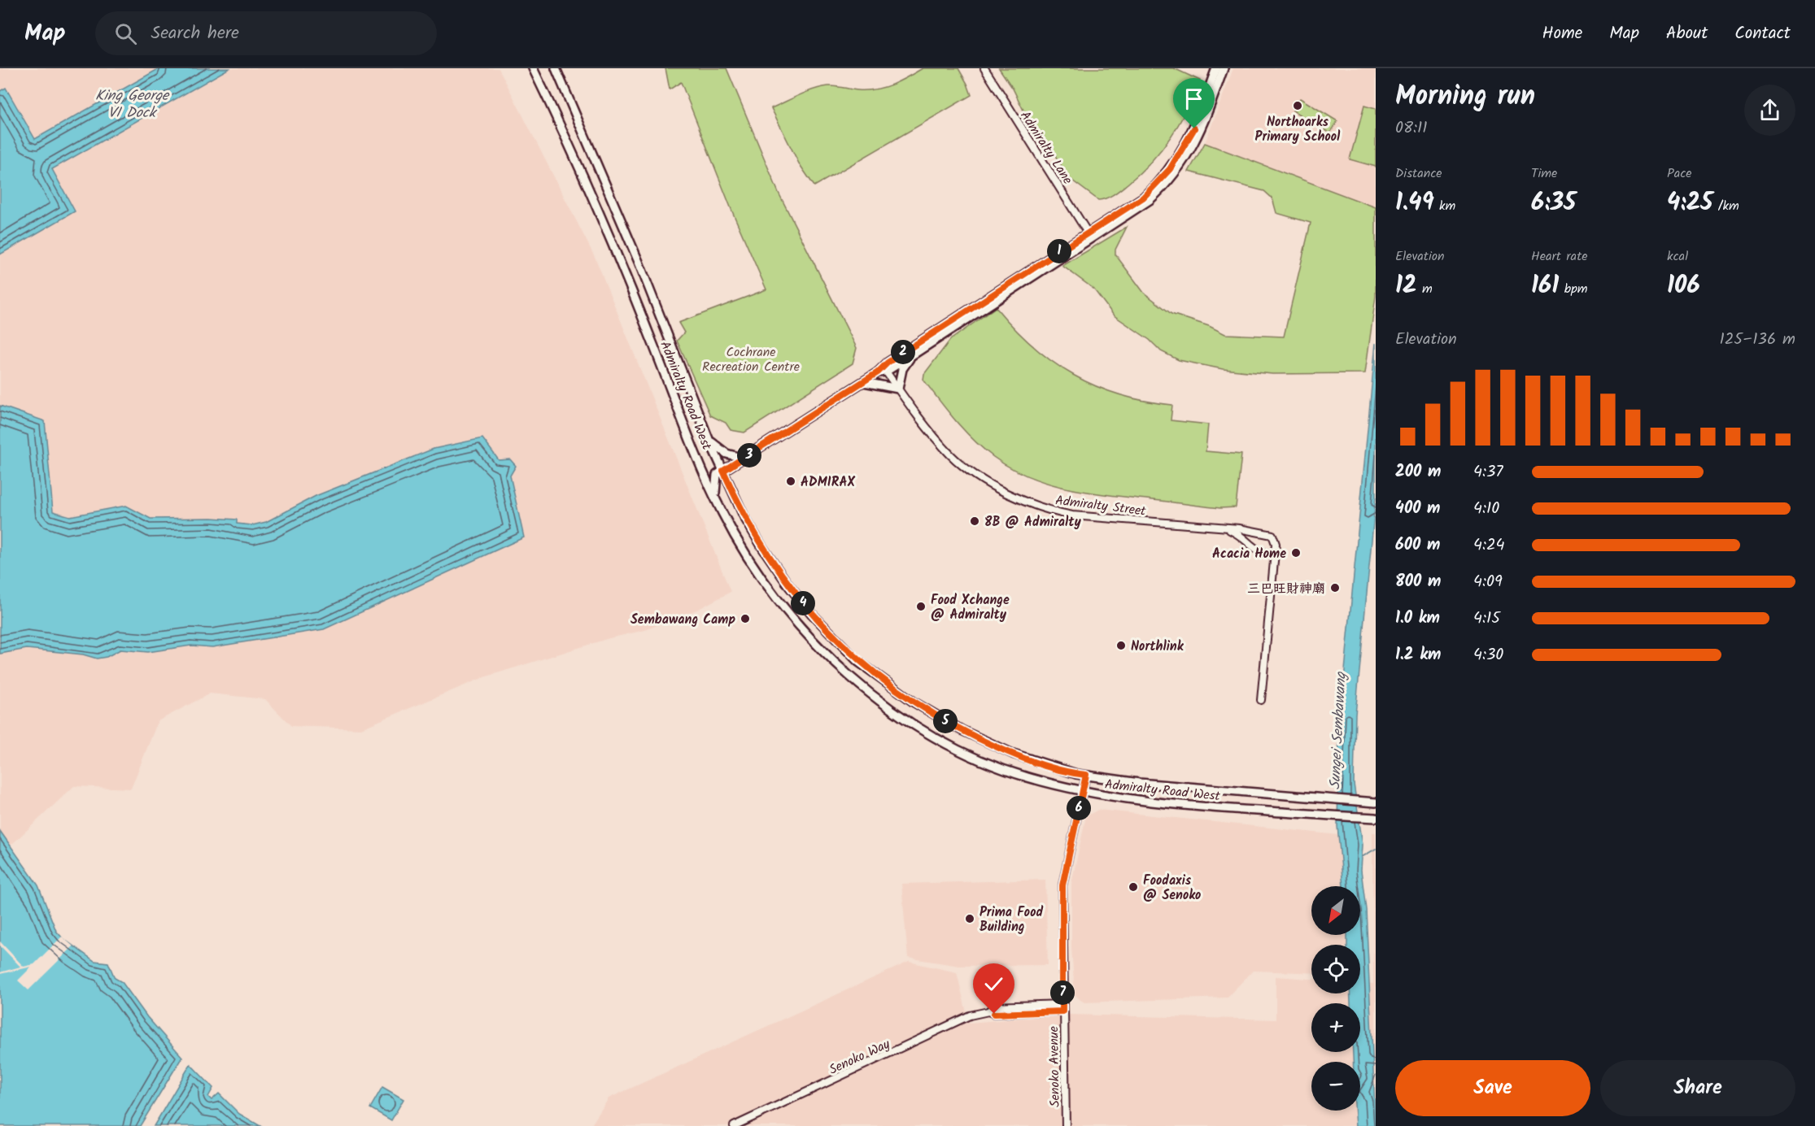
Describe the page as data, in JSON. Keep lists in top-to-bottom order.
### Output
{
  "streets": {
    "main road": ["Admiralty Road West"],
    "street": [
      "Admiralty Lane",
      "Admiralty Street",
      "Senoko Way",
      "Senoko Avenue"
    ]
  },
  "crossings": [
    ["Admiralty Road West", "Senoko Avenue"],
    ["Senoko Way", "Senoko Avenue"]
  ],
  "water": ["King George VI Dock", "Sungei Sembawang"],
  "parks": ["Cochrane Recreation Centre"],
  "places": [
    "Northoarks Primary School",
    "ADMIRAX",
    "8B @ Admiralty",
    "Acacia Home",
    "三巴旺財神廟",
    "Food Xchange @ Admiralty",
    "Sembawang Camp",
    "Northlink",
    "Foodaxis @ Senoko",
    "Prima Food Building"
  ],
  "north": "bottom left",
  "page": {
    "header": "Map",
    "search": "Search here",
    "nav": [
      "Home",
      "Map",
      "About",
      "Contact"
    ],
    "heading": ["Morning run", "08:11"],
    "stats": [
      ["Distance", "1.49 km"],
      ["Time", "6:35"],
      ["Pace", "4:25 /km"],
      ["Elevation", "12 m"],
      ["Heart rate", "161 bpm"],
      ["kcal", "106"]
    ],
    "pins": [
      "1",
      "2",
      "3",
      "4",
      "5",
      "6",
      "7"
    ],
    "chart": ["Elevation", "125–136 m"],
    "list": [
      {
        "name": "200 m",
        "note": "4:37"
      },
      {
        "name": "400 m",
        "note": "4:10"
      },
      {
        "name": "600 m",
        "note": "4:24"
      },
      {
        "name": "800 m",
        "note": "4:09"
      },
      {
        "name": "1.0 km",
        "note": "4:15"
      },
      {
        "name": "1.2 km",
        "note": "4:30"
      }
    ],
    "map_buttons": ["+", "−"],
    "buttons": ["Save", "Share"]
  }
}
